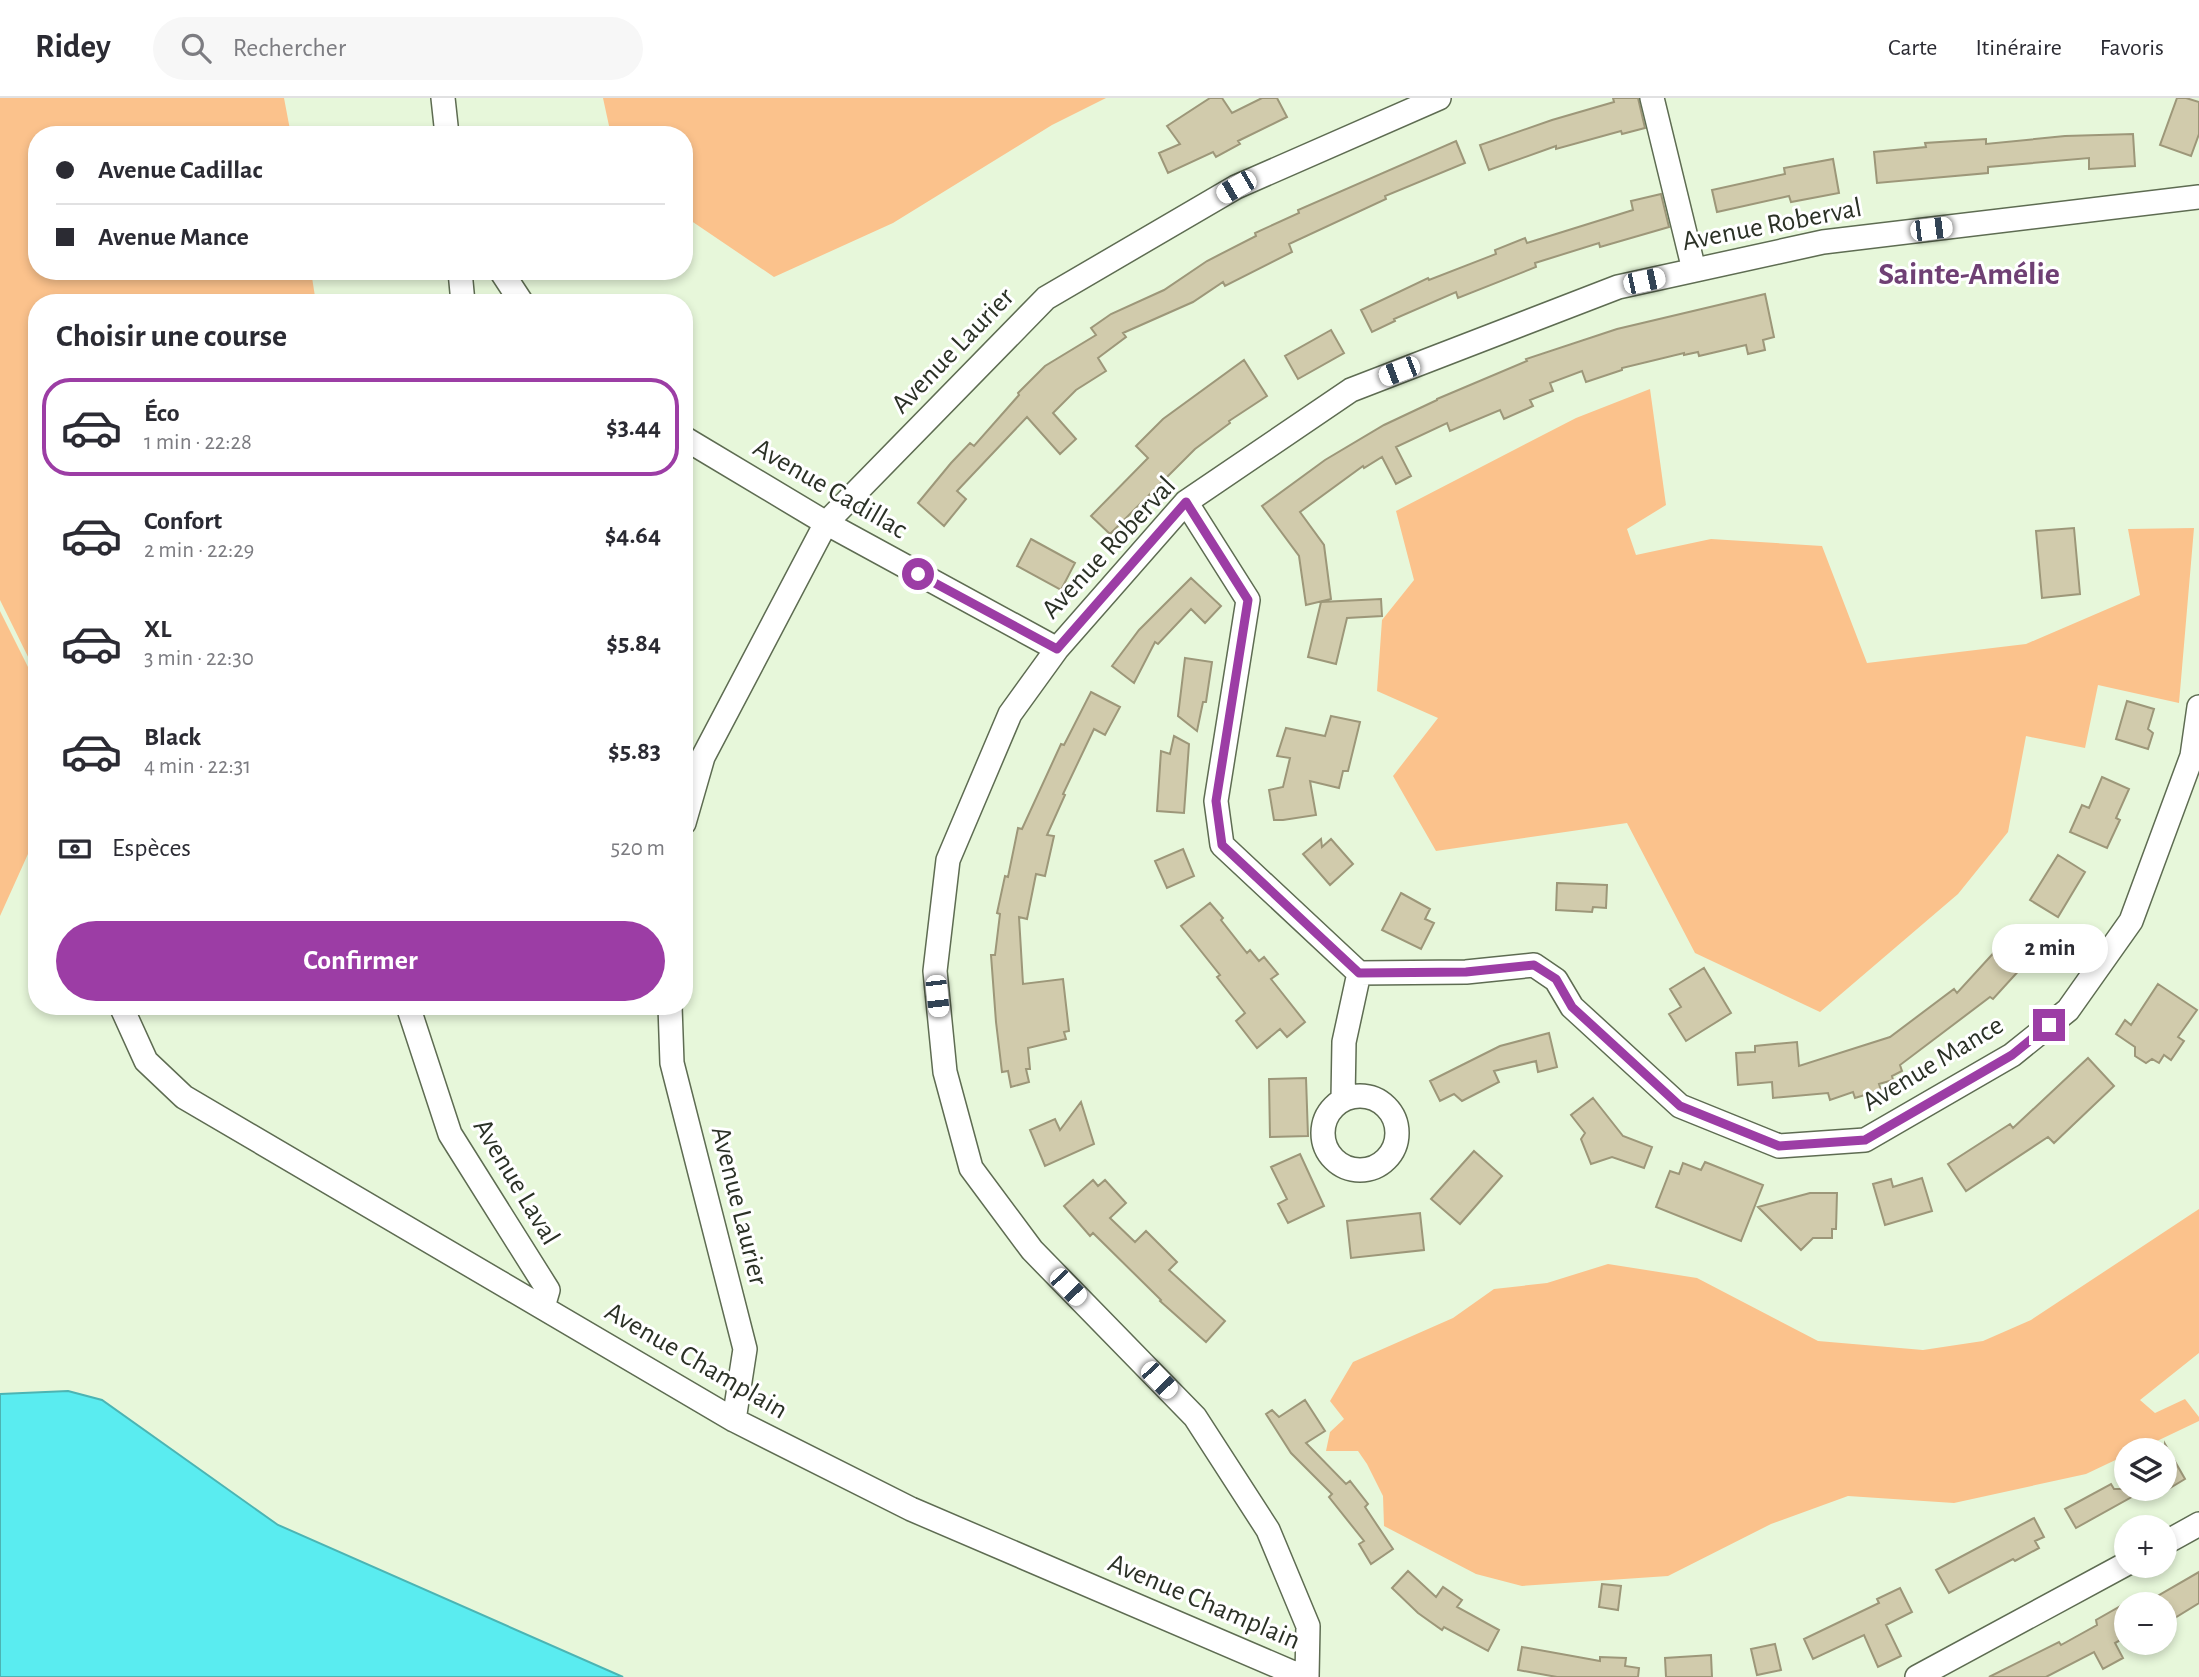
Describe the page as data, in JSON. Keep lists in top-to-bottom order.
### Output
{
  "streets": {
    "street": [
      "Avenue Roberval",
      "Avenue Laurier",
      "Avenue Cadillac",
      "Avenue Mance",
      "Avenue Laval",
      "Avenue Champlain"
    ]
  },
  "crossings": [
    ["Avenue Roberval", "Avenue Cadillac"],
    ["Avenue Roberval", "Avenue Champlain"],
    ["Avenue Laurier", "Avenue Cadillac"],
    ["Avenue Laurier", "Avenue Champlain"],
    ["Avenue Laval", "Avenue Champlain"]
  ],
  "districts": ["Sainte-Amélie"],
  "page": {
    "header": "Ridey",
    "search": "Rechercher",
    "nav": ["Carte", "Itinéraire", "Favoris"],
    "banner": ["Avenue Cadillac", "Avenue Mance"],
    "heading": "Choisir une course",
    "list": [
      {
        "name": "Éco",
        "note": "1 min · 22:28",
        "value": "$3.44"
      },
      {
        "name": "Confort",
        "note": "2 min · 22:29",
        "value": "$4.64"
      },
      {
        "name": "XL",
        "note": "3 min · 22:30",
        "value": "$5.84"
      },
      {
        "name": "Black",
        "note": "4 min · 22:31",
        "value": "$5.83"
      }
    ],
    "pay": ["Espèces", "520 m"],
    "buttons": "Confirmer",
    "bubble": "2 min",
    "map_buttons": ["+", "−"]
  }
}
